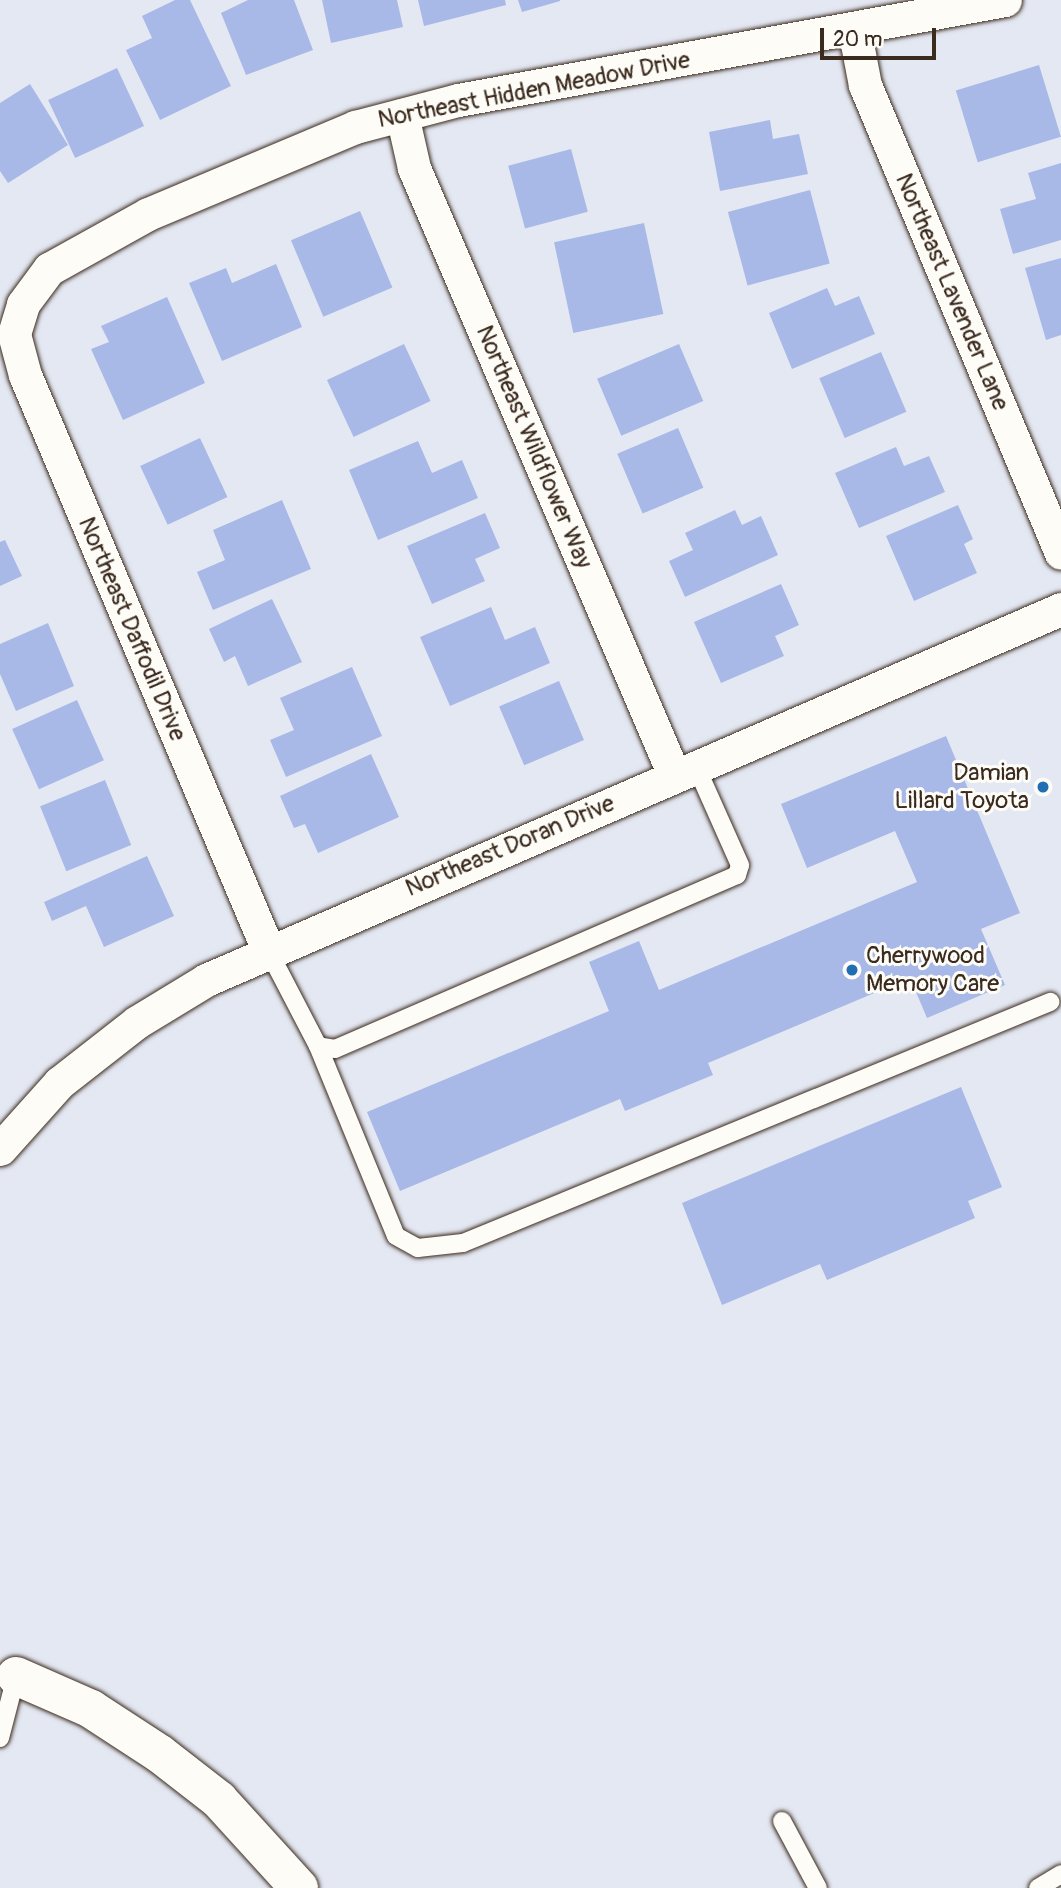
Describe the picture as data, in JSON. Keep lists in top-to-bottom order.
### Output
{
  "streets": {
    "street": [
      "Northeast Hidden Meadow Drive",
      "Northeast Lavender Lane",
      "Northeast Wildflower Way",
      "Northeast Daffodil Drive",
      "Northeast Doran Drive"
    ]
  },
  "crossings": [
    ["Northeast Hidden Meadow Drive", "Northeast Lavender Lane"],
    ["Northeast Hidden Meadow Drive", "Northeast Wildflower Way"],
    ["Northeast Hidden Meadow Drive", "Northeast Daffodil Drive"],
    ["Northeast Wildflower Way", "Northeast Doran Drive"],
    ["Northeast Daffodil Drive", "Northeast Doran Drive"]
  ],
  "places": ["Damian Lillard Toyota", "Cherrywood Memory Care"],
  "scale_bar": "20 m"
}
